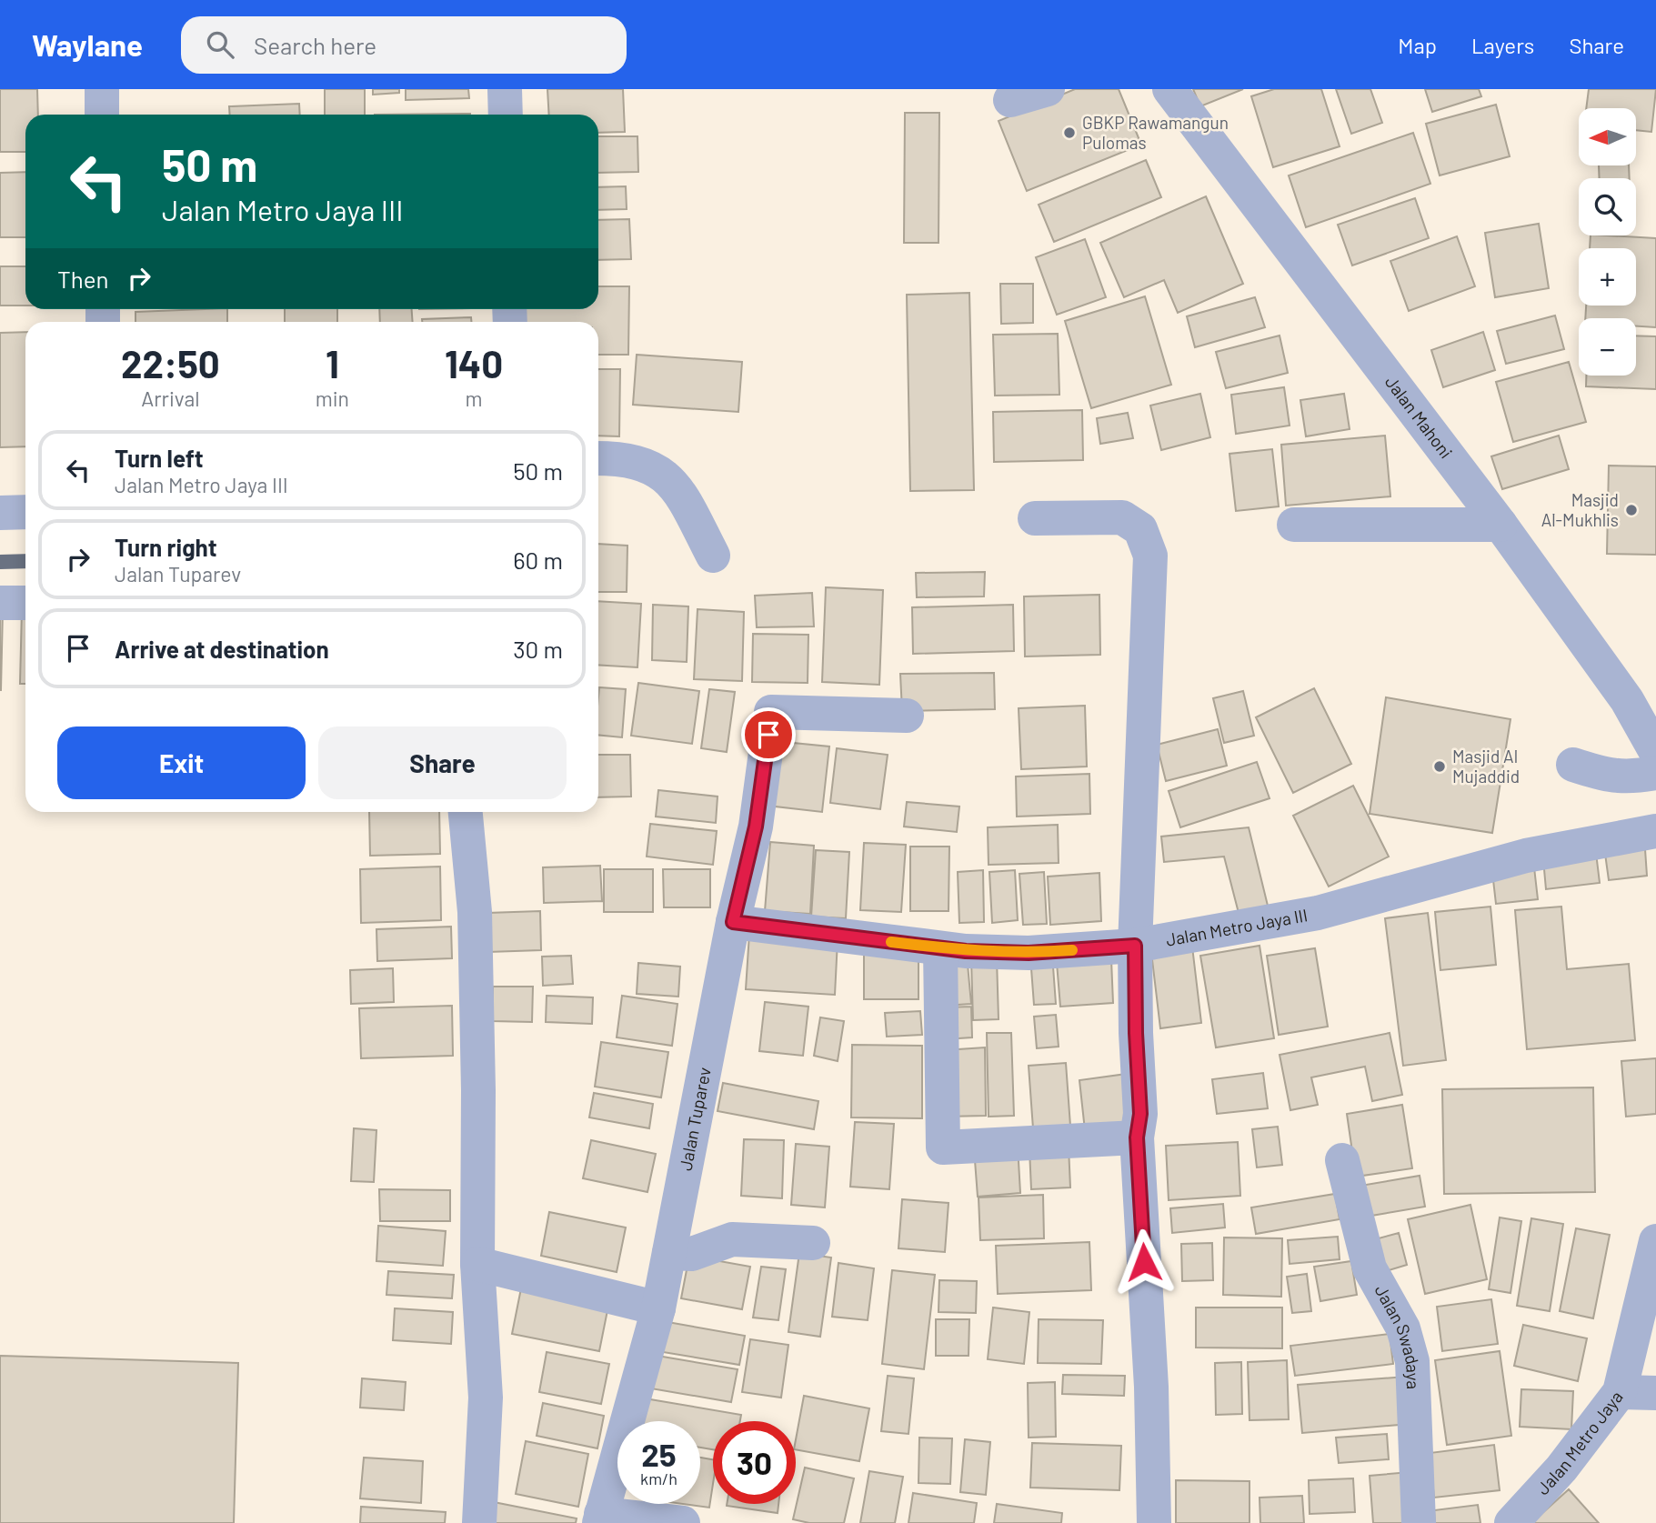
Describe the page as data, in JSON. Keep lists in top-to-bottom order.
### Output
{
  "streets": {
    "street": [
      "Jalan Mahoni",
      "Jalan Metro Jaya III",
      "Jalan Tuparev",
      "Jalan Swadaya",
      "Jalan Metro Jaya"
    ]
  },
  "crossings": [
    ["Jalan Metro Jaya III", "Jalan Tuparev"]
  ],
  "places": ["GBKP Rawamangun Pulomas", "Masjid Al-Mukhlis", "Masjid Al Mujaddid"],
  "north": "left",
  "page": {
    "header": "Waylane",
    "search": "Search here",
    "nav": ["Map", "Layers", "Share"],
    "map_buttons": ["+", "−"],
    "turn": ["50 m", "Jalan Metro Jaya III"],
    "then": "Then",
    "eta": [
      "22:50",
      "Arrival",
      "1",
      "min",
      "140",
      "m"
    ],
    "list": [
      {
        "name": "Turn left",
        "note": "Jalan Metro Jaya III",
        "value": "50 m"
      },
      {
        "name": "Turn right",
        "note": "Jalan Tuparev",
        "value": "60 m"
      },
      {
        "name": "Arrive at destination",
        "value": "30 m"
      }
    ],
    "buttons": ["Exit", "Share"],
    "speed": "25 km/h",
    "limit": "30"
  }
}
